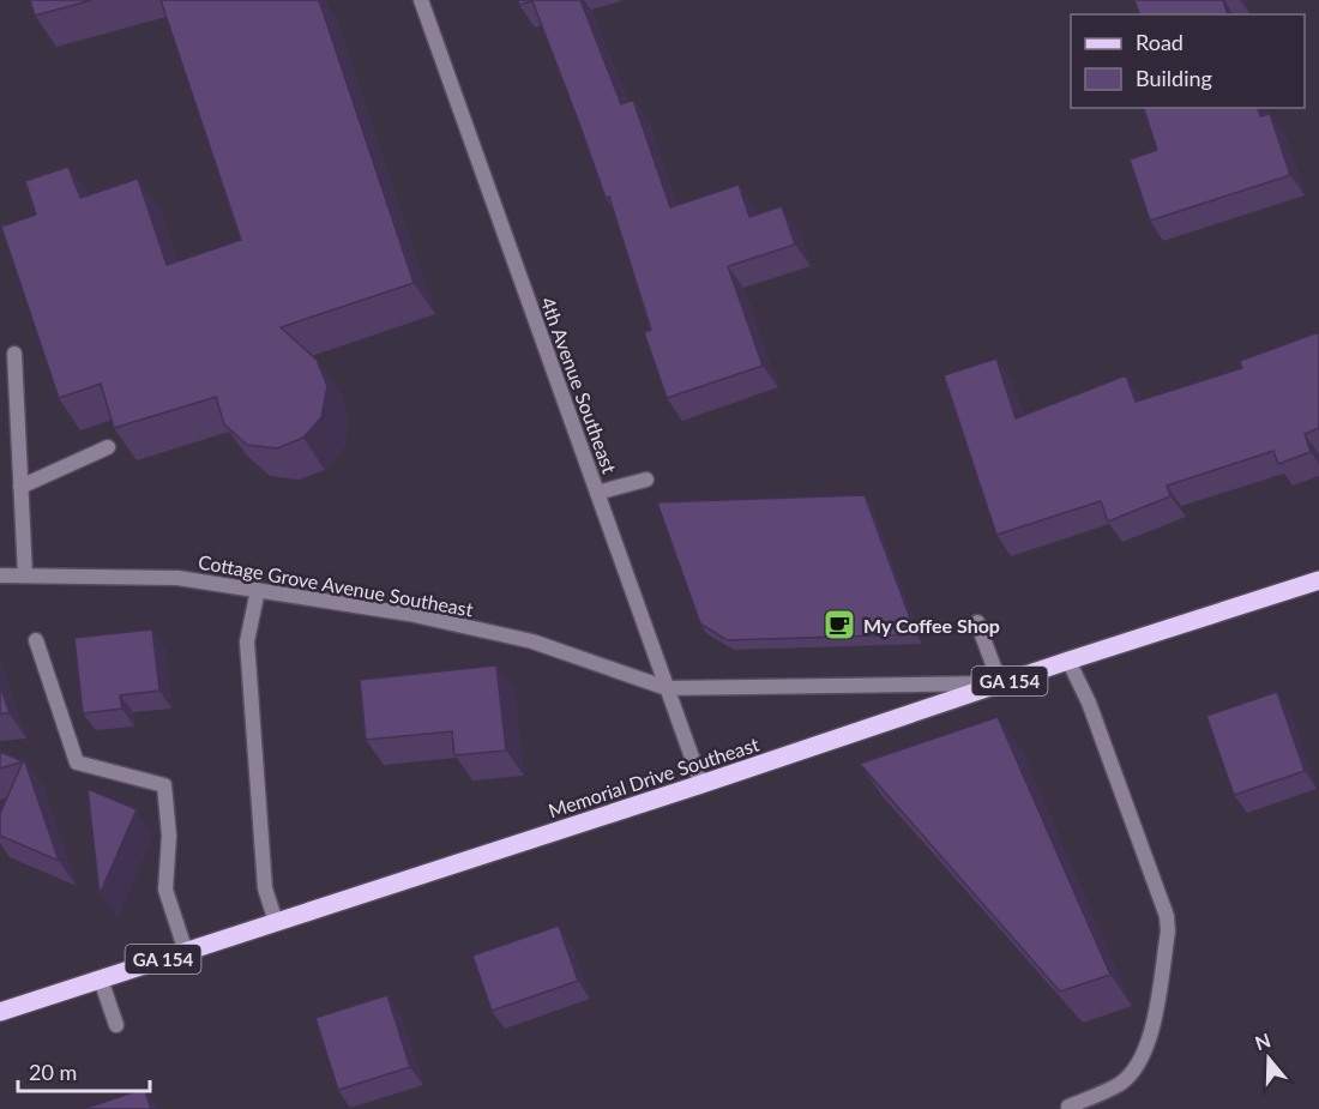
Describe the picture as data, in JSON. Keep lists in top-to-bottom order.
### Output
{
  "streets": {
    "main road": ["GA 154", "Memorial Drive Southeast"],
    "street": ["4th Avenue Southeast", "Cottage Grove Avenue Southeast"]
  },
  "crossings": [
    ["4th Avenue Southeast", "Cottage Grove Avenue Southeast"],
    ["4th Avenue Southeast", "Memorial Drive Southeast"],
    ["Cottage Grove Avenue Southeast", "Memorial Drive Southeast"]
  ],
  "places": {
    "cafe": ["My Coffee Shop"]
  },
  "legend": ["Road", "Building"],
  "scale_bar": "20 m",
  "north": "top"
}
